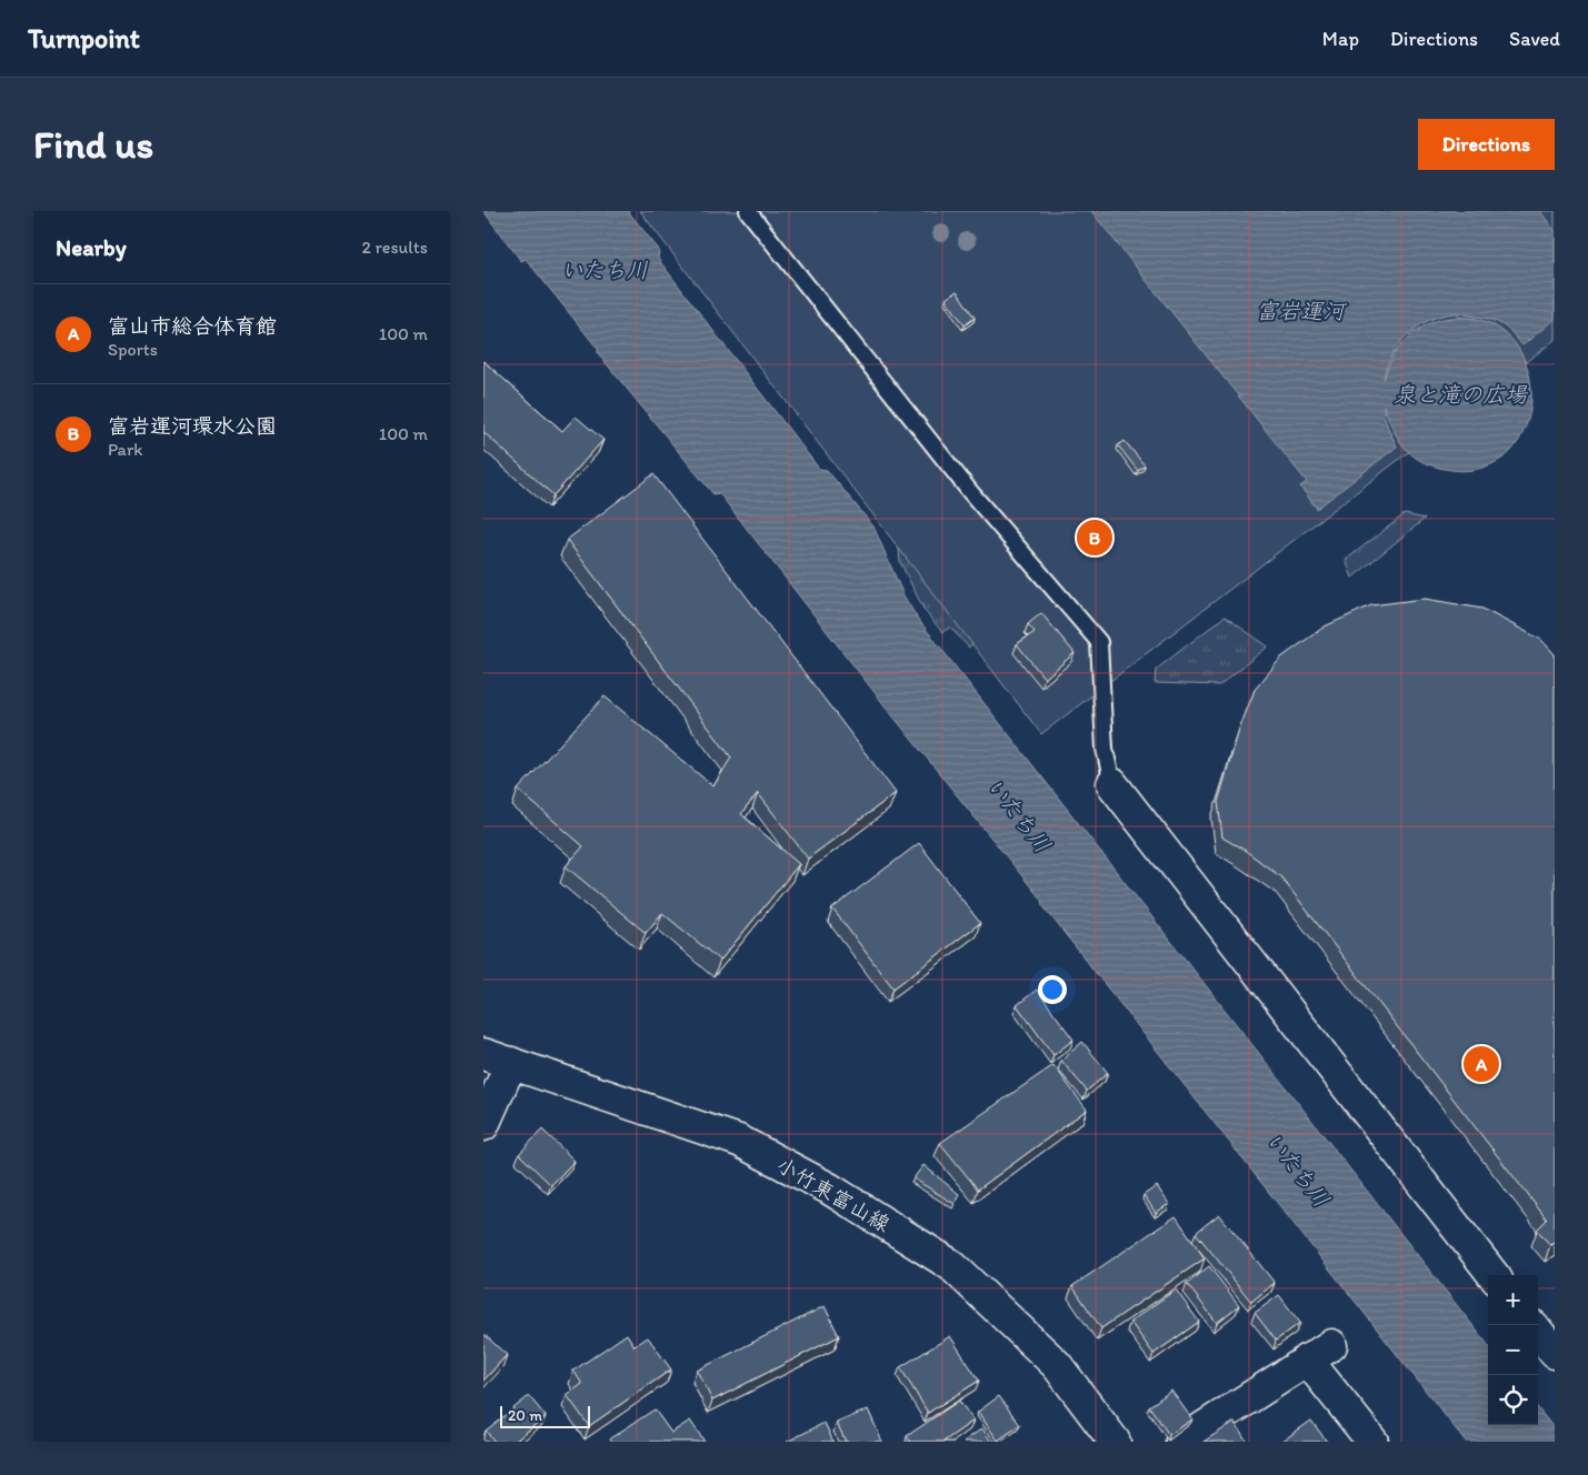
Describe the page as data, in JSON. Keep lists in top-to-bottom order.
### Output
{
  "streets": {
    "street": ["小竹東富山線"]
  },
  "water": ["いたち川", "富岩運河", "泉と滝の広場"],
  "scale_bar": "20 m",
  "page": {
    "header": "Turnpoint",
    "nav": ["Map", "Directions", "Saved"],
    "buttons": "Directions",
    "title": "Find us",
    "heading": ["Nearby", "2 results"],
    "list": [
      {
        "mark": "A",
        "name": "富山市総合体育館",
        "note": "Sports",
        "value": "100 m"
      },
      {
        "mark": "B",
        "name": "富岩運河環水公園",
        "note": "Park",
        "value": "100 m"
      }
    ],
    "pins": ["B", "A"],
    "map_buttons": ["+", "−"],
    "scale": "20 m"
  }
}
